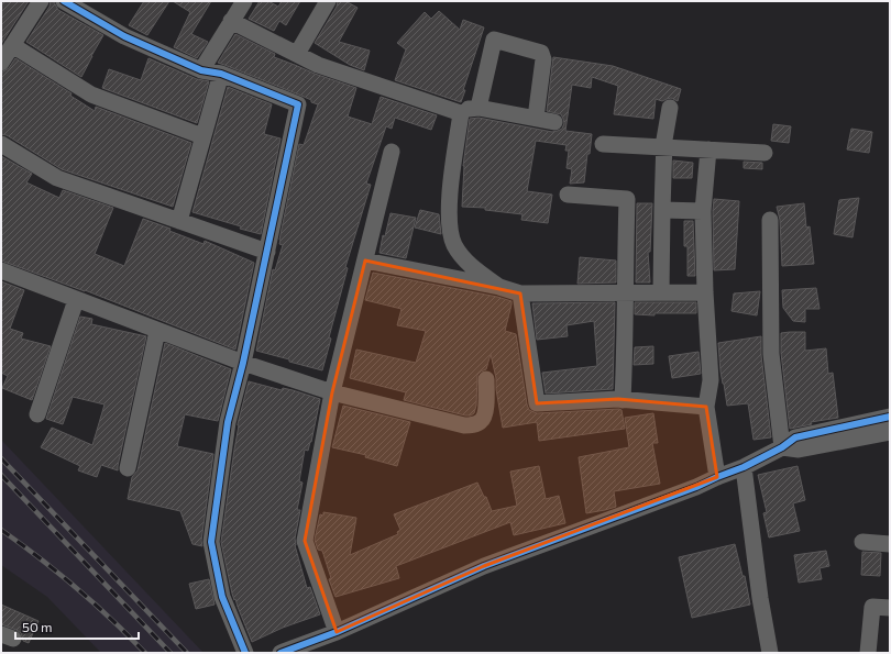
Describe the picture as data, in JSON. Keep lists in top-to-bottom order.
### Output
{
  "scale_bar": "50 m"
}
